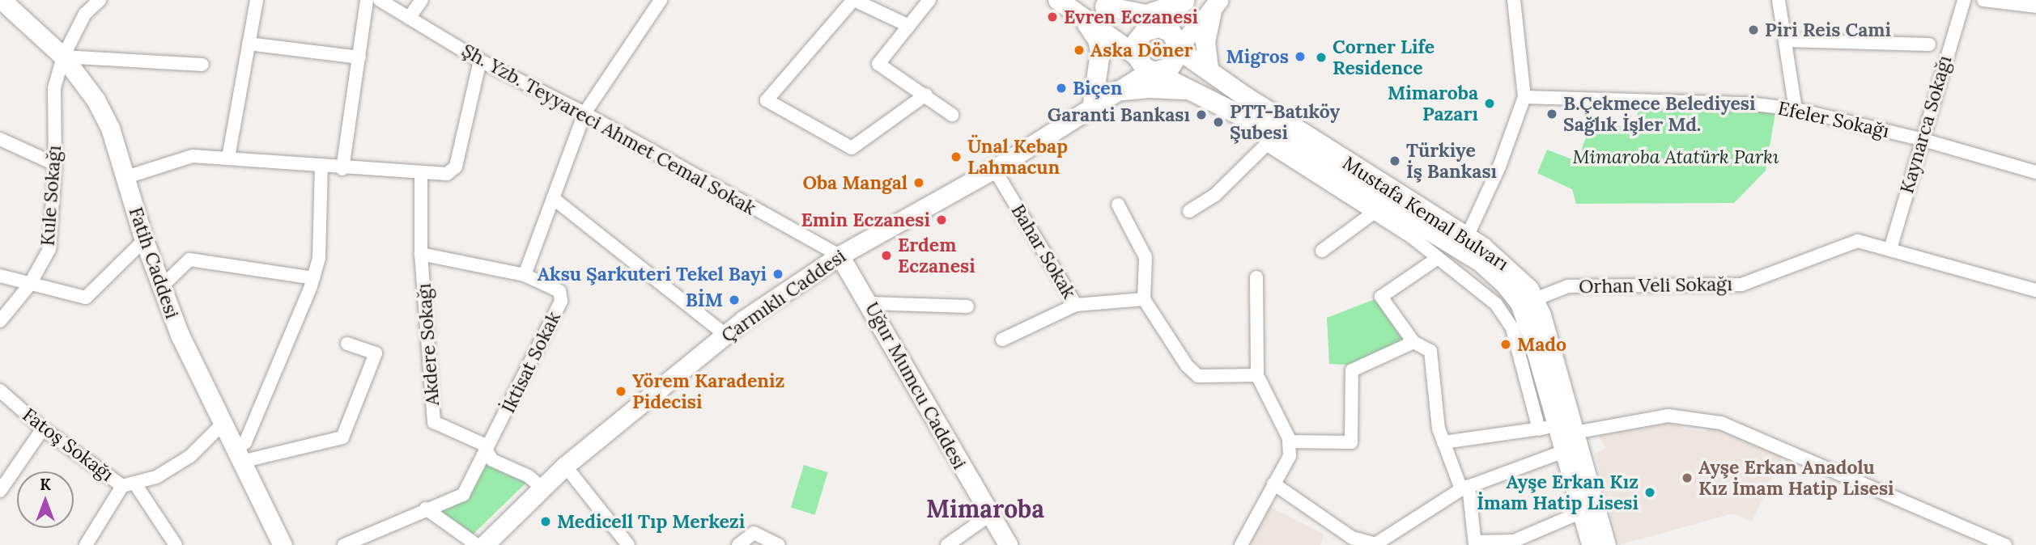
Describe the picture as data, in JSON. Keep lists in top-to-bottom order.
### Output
{
  "streets": {
    "main road": [
      "Mustafa Kemal Bulvarı",
      "Fatih Caddesi",
      "Çarmıklı Caddesi",
      "Uğur Mumcu Caddesi"
    ],
    "street": [
      "Efeler Sokağı",
      "Kaynarca Sokağı",
      "Şh. Yzb. Teyyareci Ahmet Cemal Sokak",
      "Kule Sokağı",
      "Bahar Sokak",
      "Orhan Veli Sokağı",
      "Akdere Sokağı",
      "İktisat Sokak",
      "Fatoş Sokağı"
    ]
  },
  "crossings": [
    ["Efeler Sokağı", "Kaynarca Sokağı"],
    ["Kaynarca Sokağı", "Orhan Veli Sokağı"],
    ["Şh. Yzb. Teyyareci Ahmet Cemal Sokak", "Çarmıklı Caddesi"],
    ["Şh. Yzb. Teyyareci Ahmet Cemal Sokak", "Uğur Mumcu Caddesi"],
    ["Kule Sokağı", "Fatih Caddesi"],
    ["Mustafa Kemal Bulvarı", "Orhan Veli Sokağı"],
    ["Mustafa Kemal Bulvarı", "Çarmıklı Caddesi"],
    ["Bahar Sokak", "Çarmıklı Caddesi"],
    ["Fatih Caddesi", "Fatoş Sokağı"],
    ["Çarmıklı Caddesi", "Akdere Sokağı"],
    ["Çarmıklı Caddesi", "Uğur Mumcu Caddesi"],
    ["Akdere Sokağı", "İktisat Sokak"]
  ],
  "districts": ["Mimaroba"],
  "parks": ["Mimaroba Atatürk Parkı"],
  "places": [
    "Evren Eczanesi",
    "Piri Reis Cami",
    "Aska Döner",
    "Migros",
    "Corner Life Residence",
    "Biçen",
    "Mimaroba Pazarı",
    "B.Çekmece Belediyesi Sağlık İşler Md.",
    "Garanti Bankası",
    "PTT-Batıköy Şubesi",
    "Ünal Kebap Lahmacun",
    "Türkiye İş Bankası",
    "Oba Mangal",
    "Emin Eczanesi",
    "Erdem Eczanesi",
    "Aksu Şarkuteri Tekel Bayi",
    "BİM",
    "Mado",
    "Yörem Karadeniz Pidecisi",
    "Ayşe Erkan Anadolu Kız İmam Hatip Lisesi",
    "Ayşe Erkan Kız İmam Hatip Lisesi",
    "Medicell Tıp Merkezi"
  ],
  "north": "top"
}
